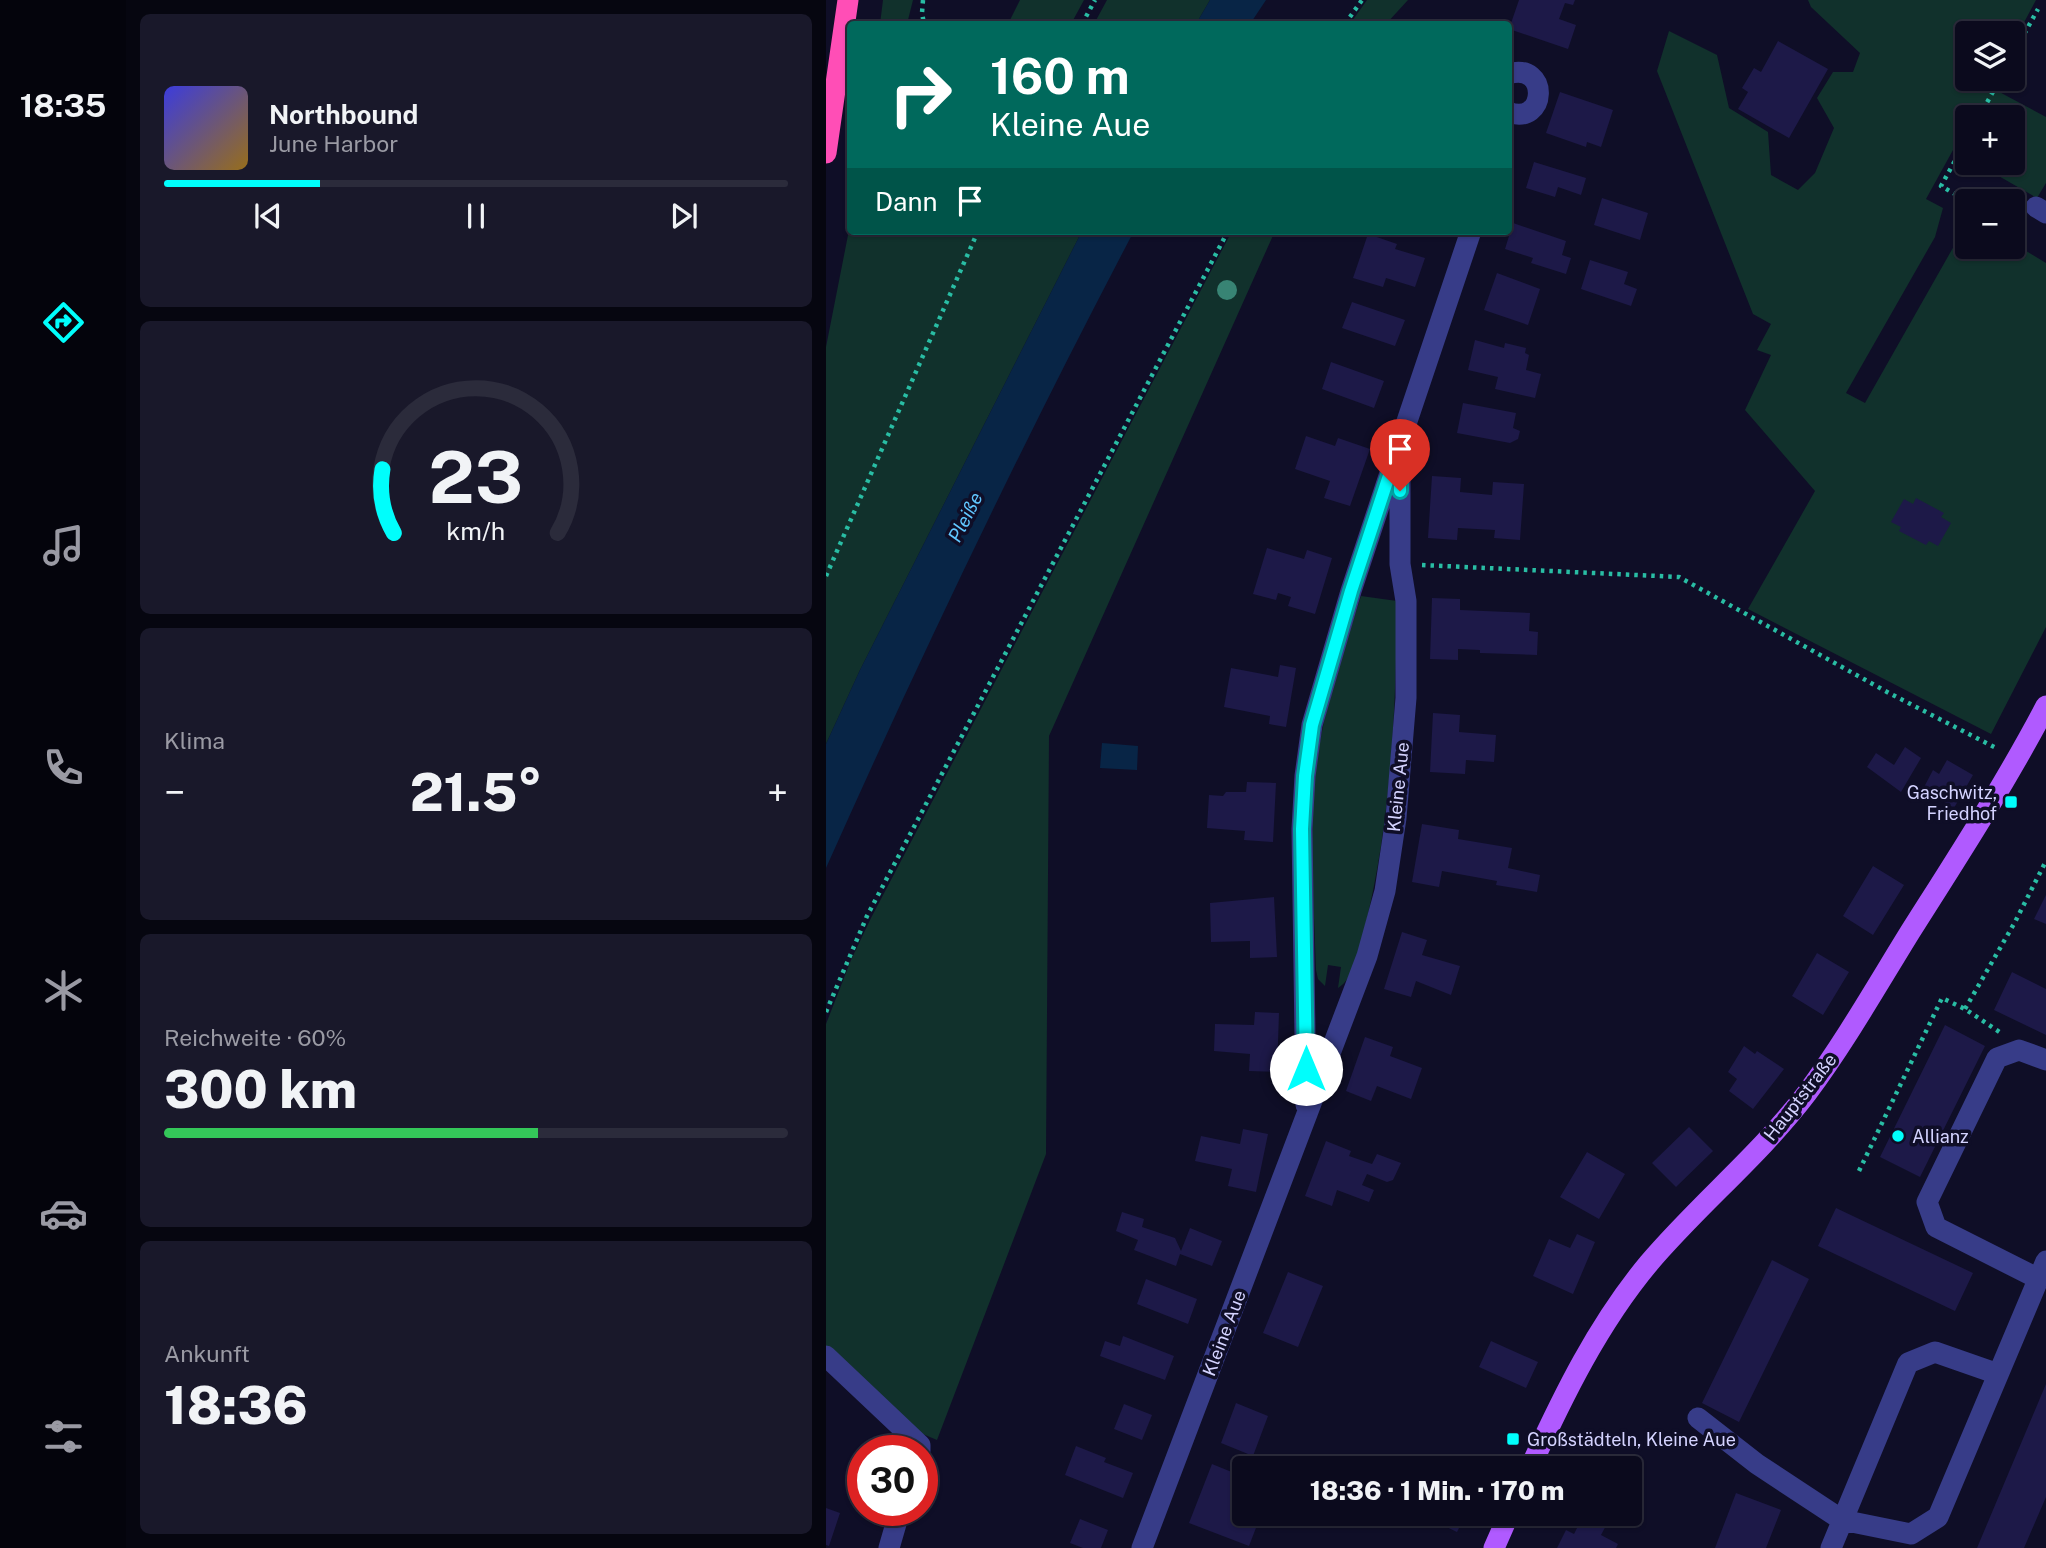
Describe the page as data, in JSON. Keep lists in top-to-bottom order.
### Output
{
  "streets": {
    "main road": ["Hauptstraße"],
    "street": ["Kleine Aue"]
  },
  "water": ["Pleiße"],
  "places": {
    "transit": ["Gaschwitz, Friedhof", "Großstädteln, Kleine Aue"],
    "other": ["Allianz"]
  },
  "page": {
    "tabs": "18:35",
    "map_buttons": ["+", "−"],
    "turn": ["160 m", "Kleine Aue"],
    "song": ["Northbound", "June Harbor"],
    "then": "Dann",
    "tile": [
      "Klima",
      ["Reichweite · 60%", "300 km"],
      ["Ankunft", "18:36"]
    ],
    "heat": ["−", "21.5°", "+"],
    "limit": "30",
    "trip": "18:36 · 1 Min. · 170 m",
    "gauge": ["23", "km/h"]
  }
}
